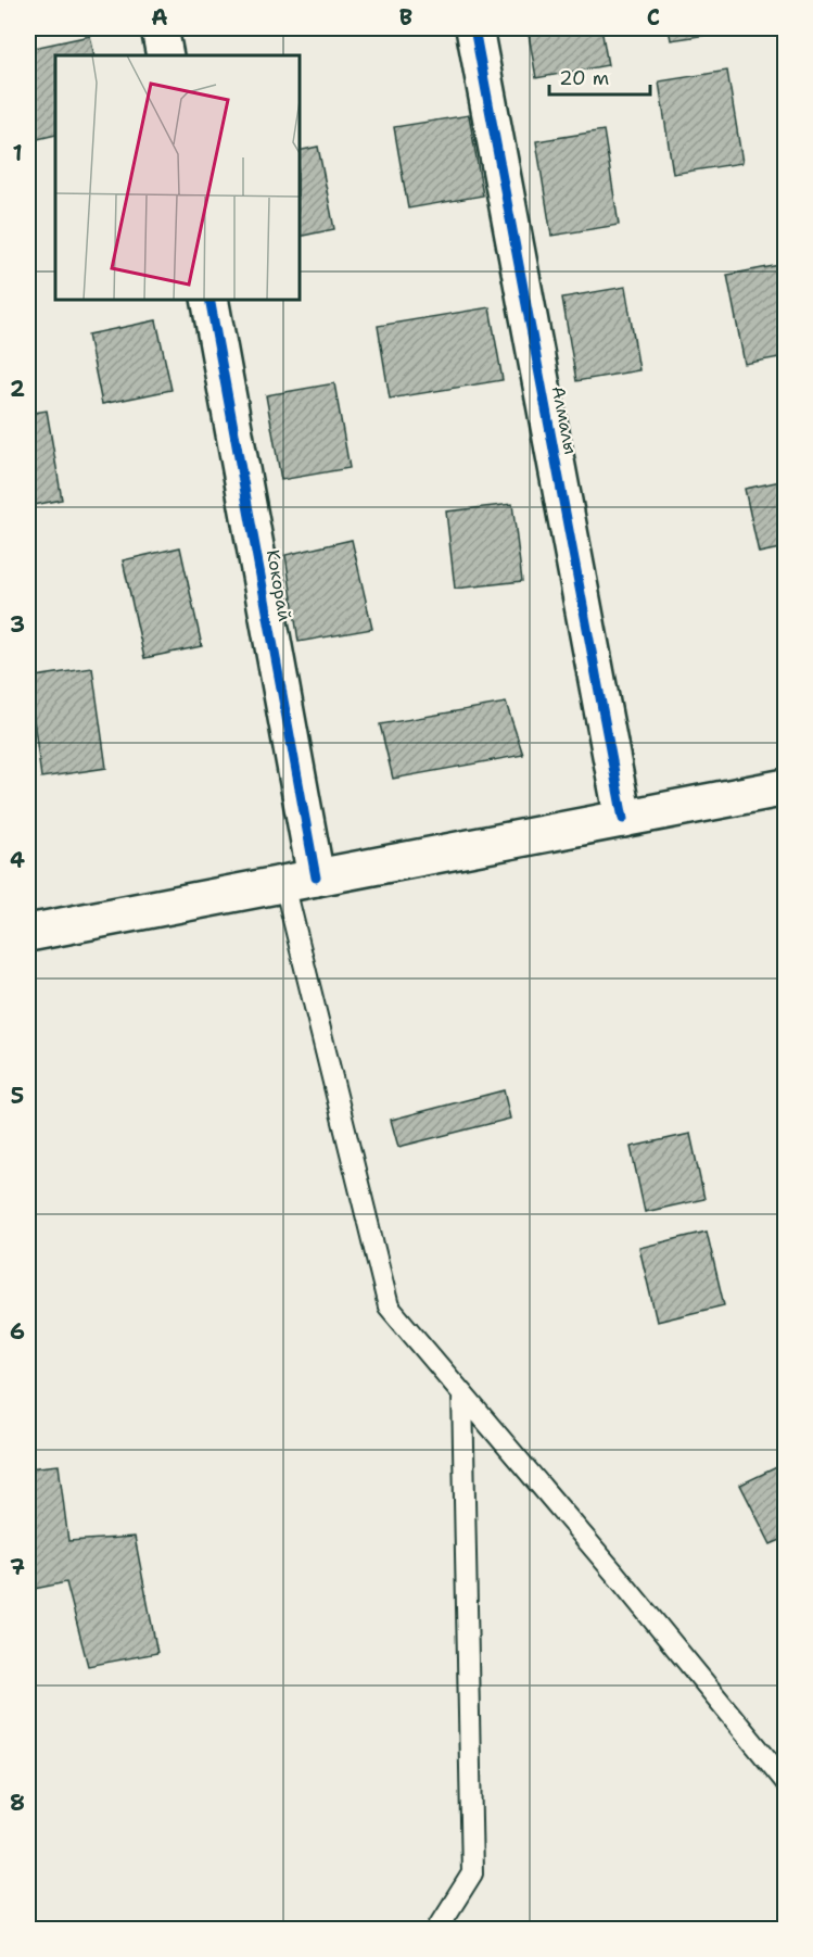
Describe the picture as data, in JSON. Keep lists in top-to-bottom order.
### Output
{
  "streets": {
    "street": ["Алмалы", "Кокорай"]
  },
  "scale_bar": "20 m",
  "grid": {
    "columns": ["A", "B", "C"],
    "rows": [
      "1",
      "2",
      "3",
      "4",
      "5",
      "6",
      "7",
      "8"
    ]
  }
}
